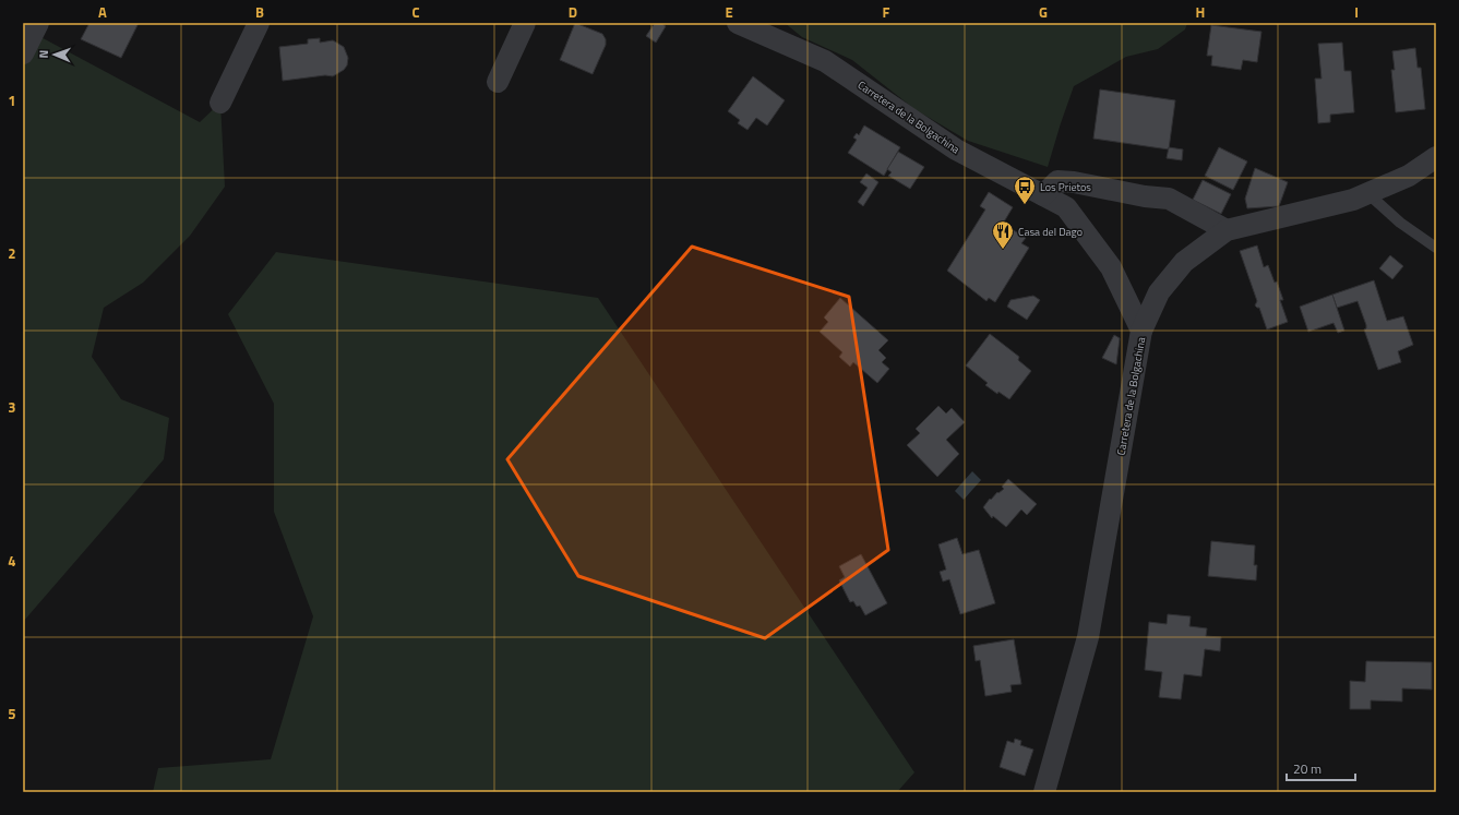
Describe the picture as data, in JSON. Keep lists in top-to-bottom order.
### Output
{
  "streets": {
    "street": ["Carretera de la Bolgachina"]
  },
  "places": {
    "bus stop": ["Los Prietos"],
    "restaurant": ["Casa del Dago"]
  },
  "scale_bar": "20 m",
  "north": "left",
  "grid": {
    "columns": [
      "A",
      "B",
      "C",
      "D",
      "E",
      "F",
      "G",
      "H",
      "I"
    ],
    "rows": [
      "1",
      "2",
      "3",
      "4",
      "5"
    ]
  }
}
